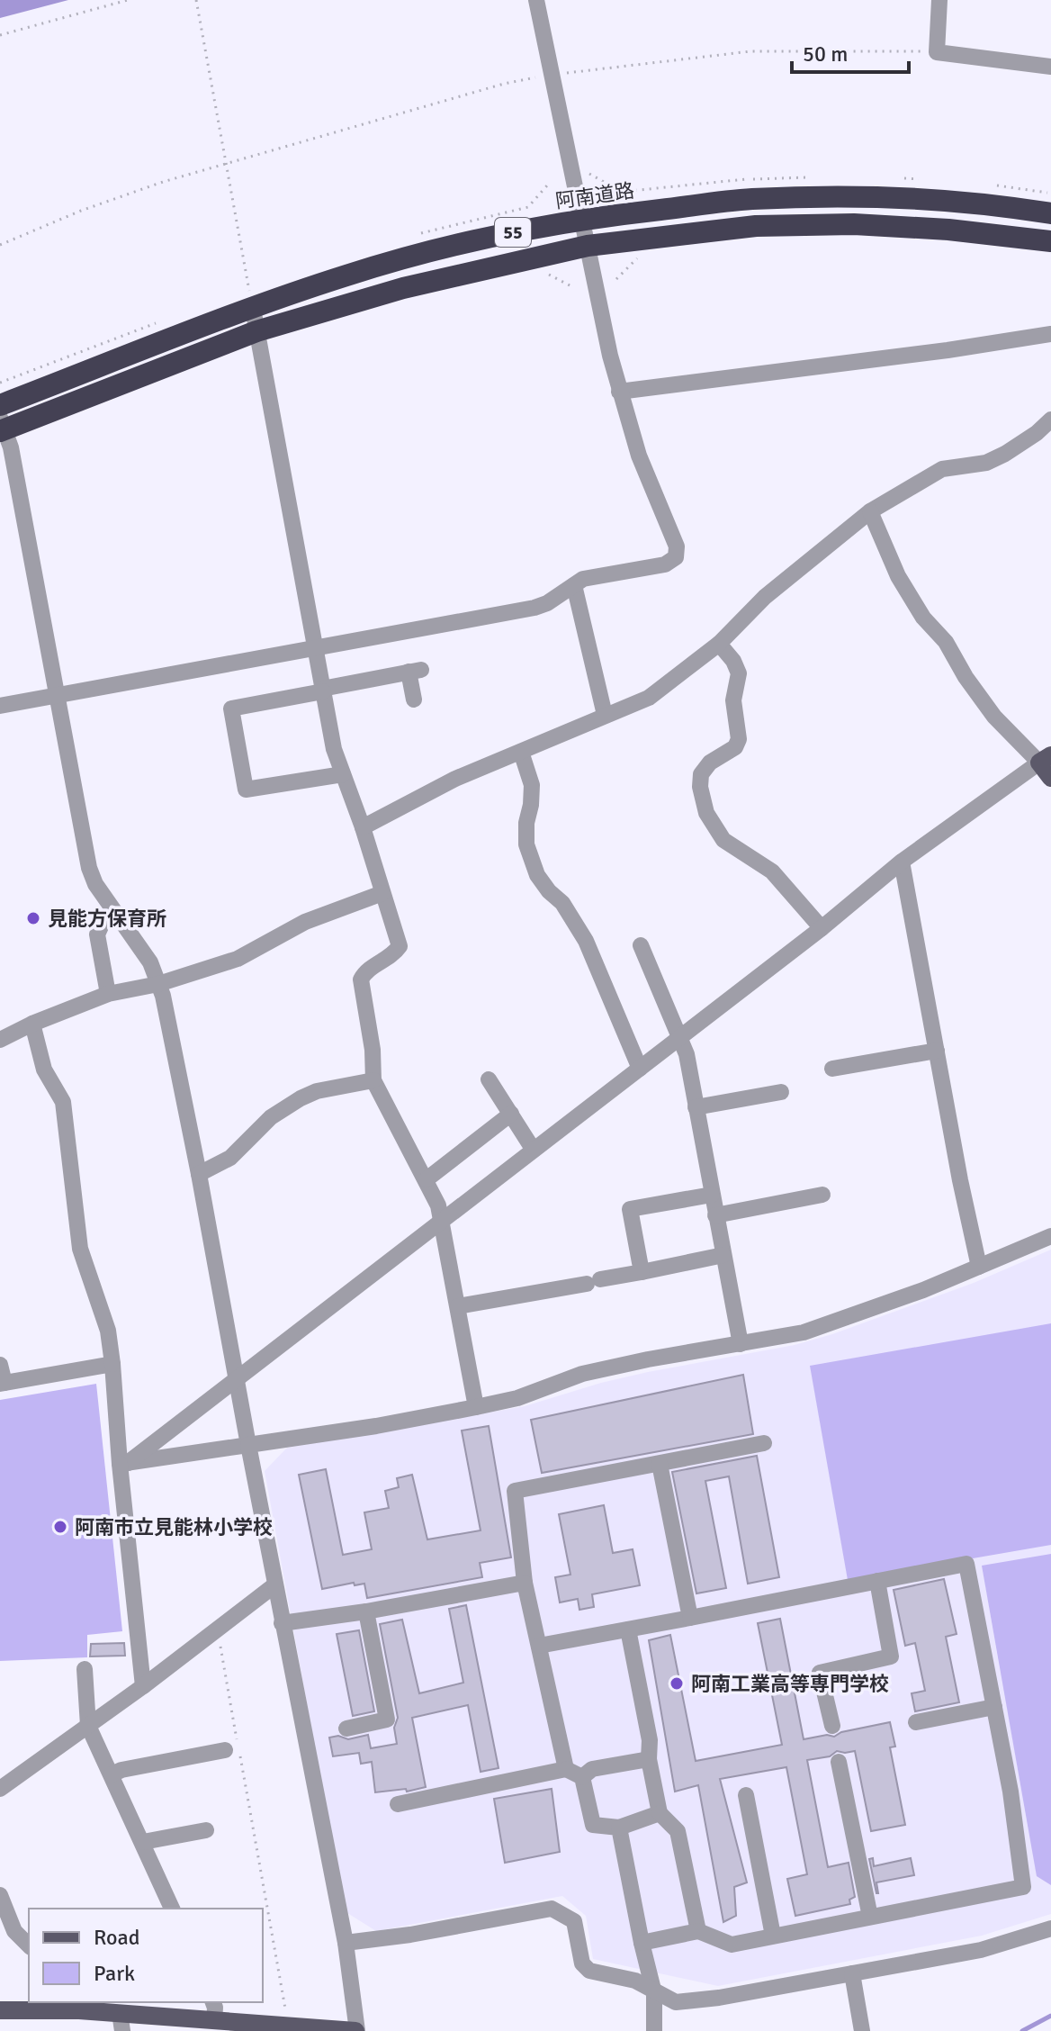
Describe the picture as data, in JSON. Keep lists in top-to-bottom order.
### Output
{
  "streets": {
    "highway": ["阿南道路", "55"]
  },
  "places": ["見能方保育所", "阿南市立見能林小学校", "阿南工業高等専門学校"],
  "legend": ["Road", "Park"],
  "scale_bar": "50 m"
}
